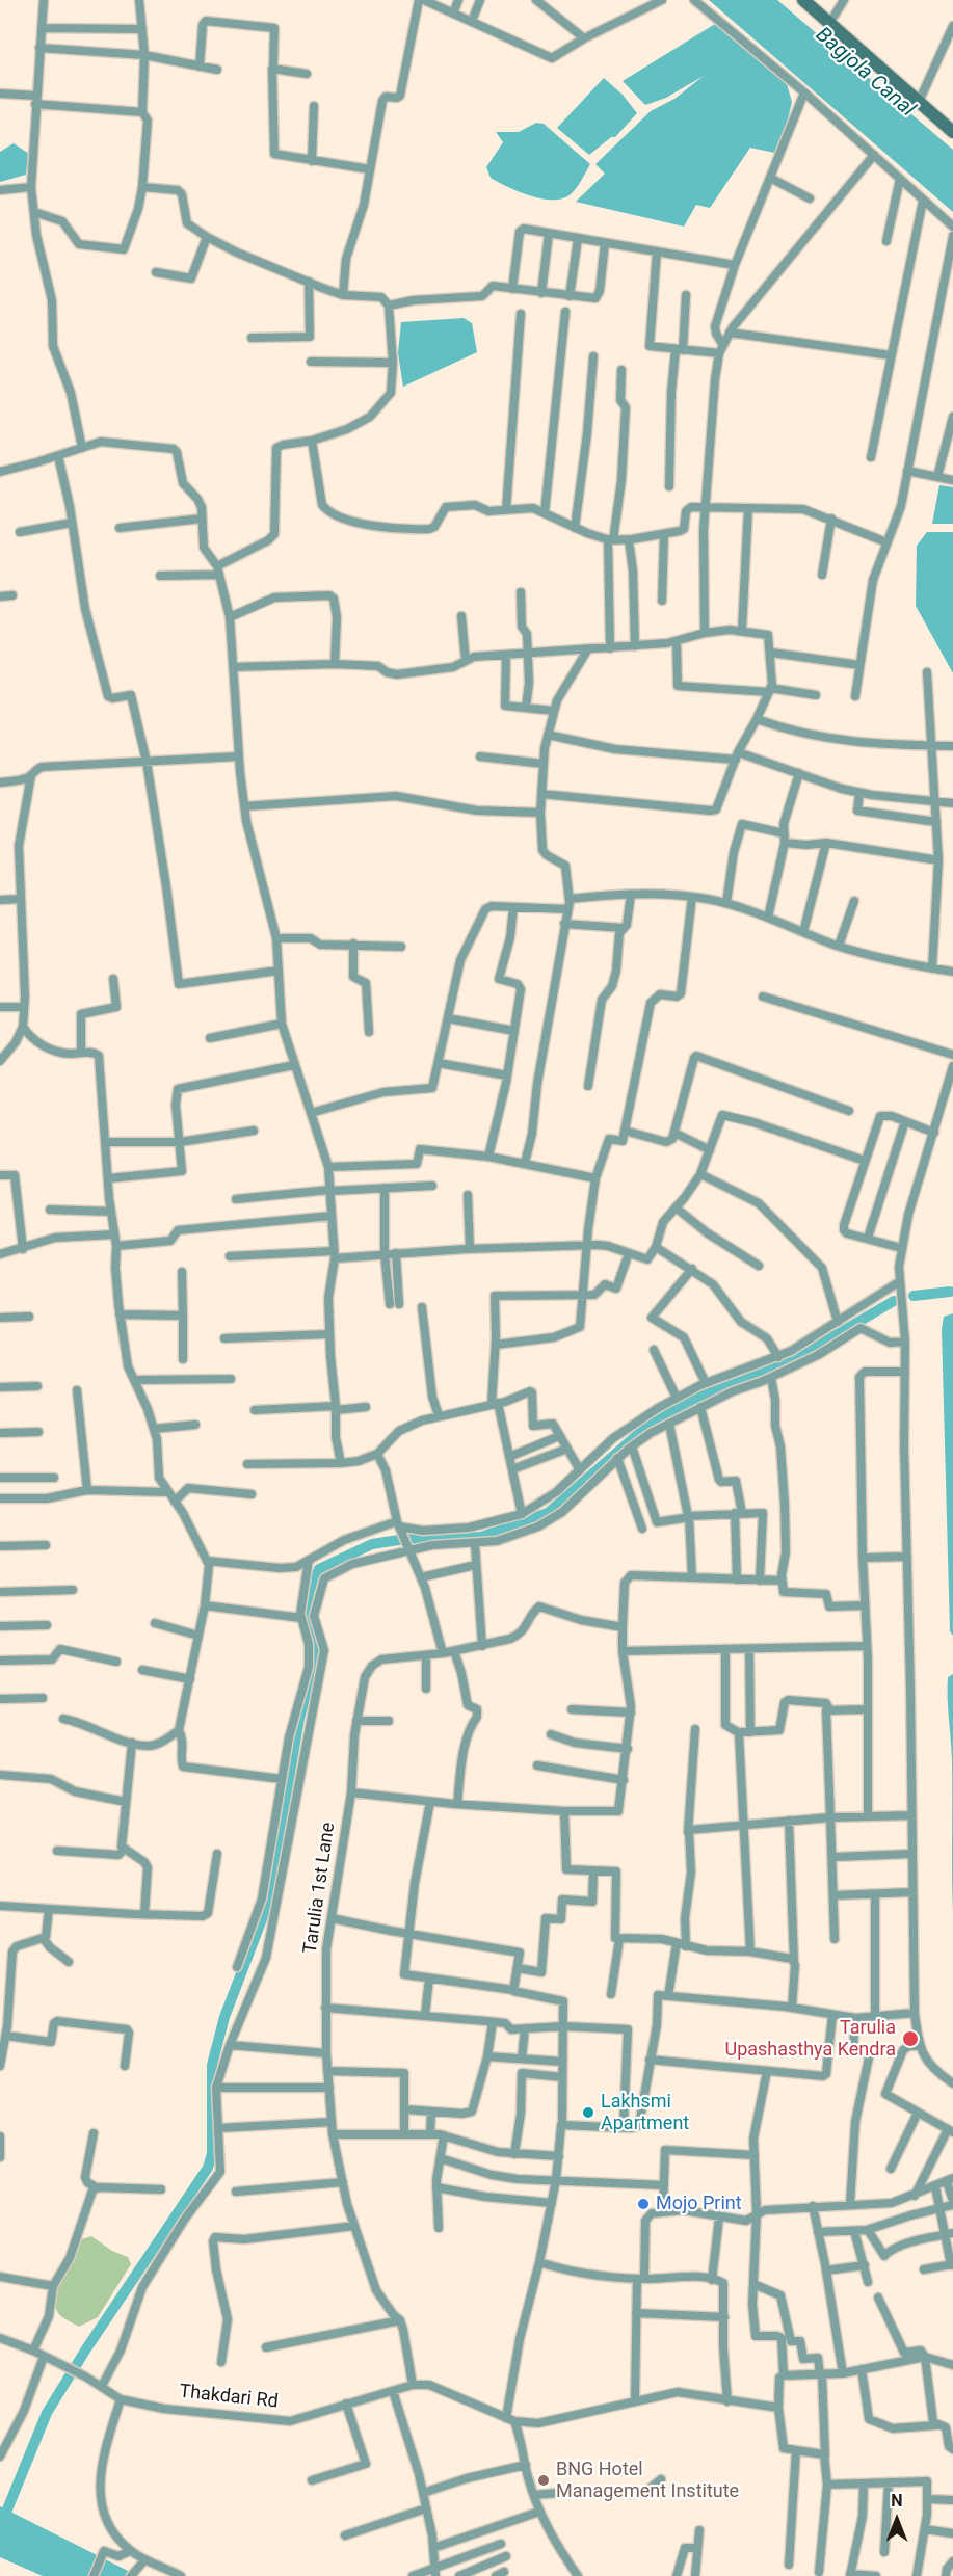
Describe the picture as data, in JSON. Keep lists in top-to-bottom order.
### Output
{
  "streets": {
    "street": ["Tarulia 1st Lane", "Thakdari Rd"]
  },
  "water": ["Bagjola Canal"],
  "places": [
    "Tarulia Upashasthya Kendra",
    "Lakhsmi Apartment",
    "Mojo Print",
    "BNG Hotel Management Institute"
  ],
  "north": "top"
}
